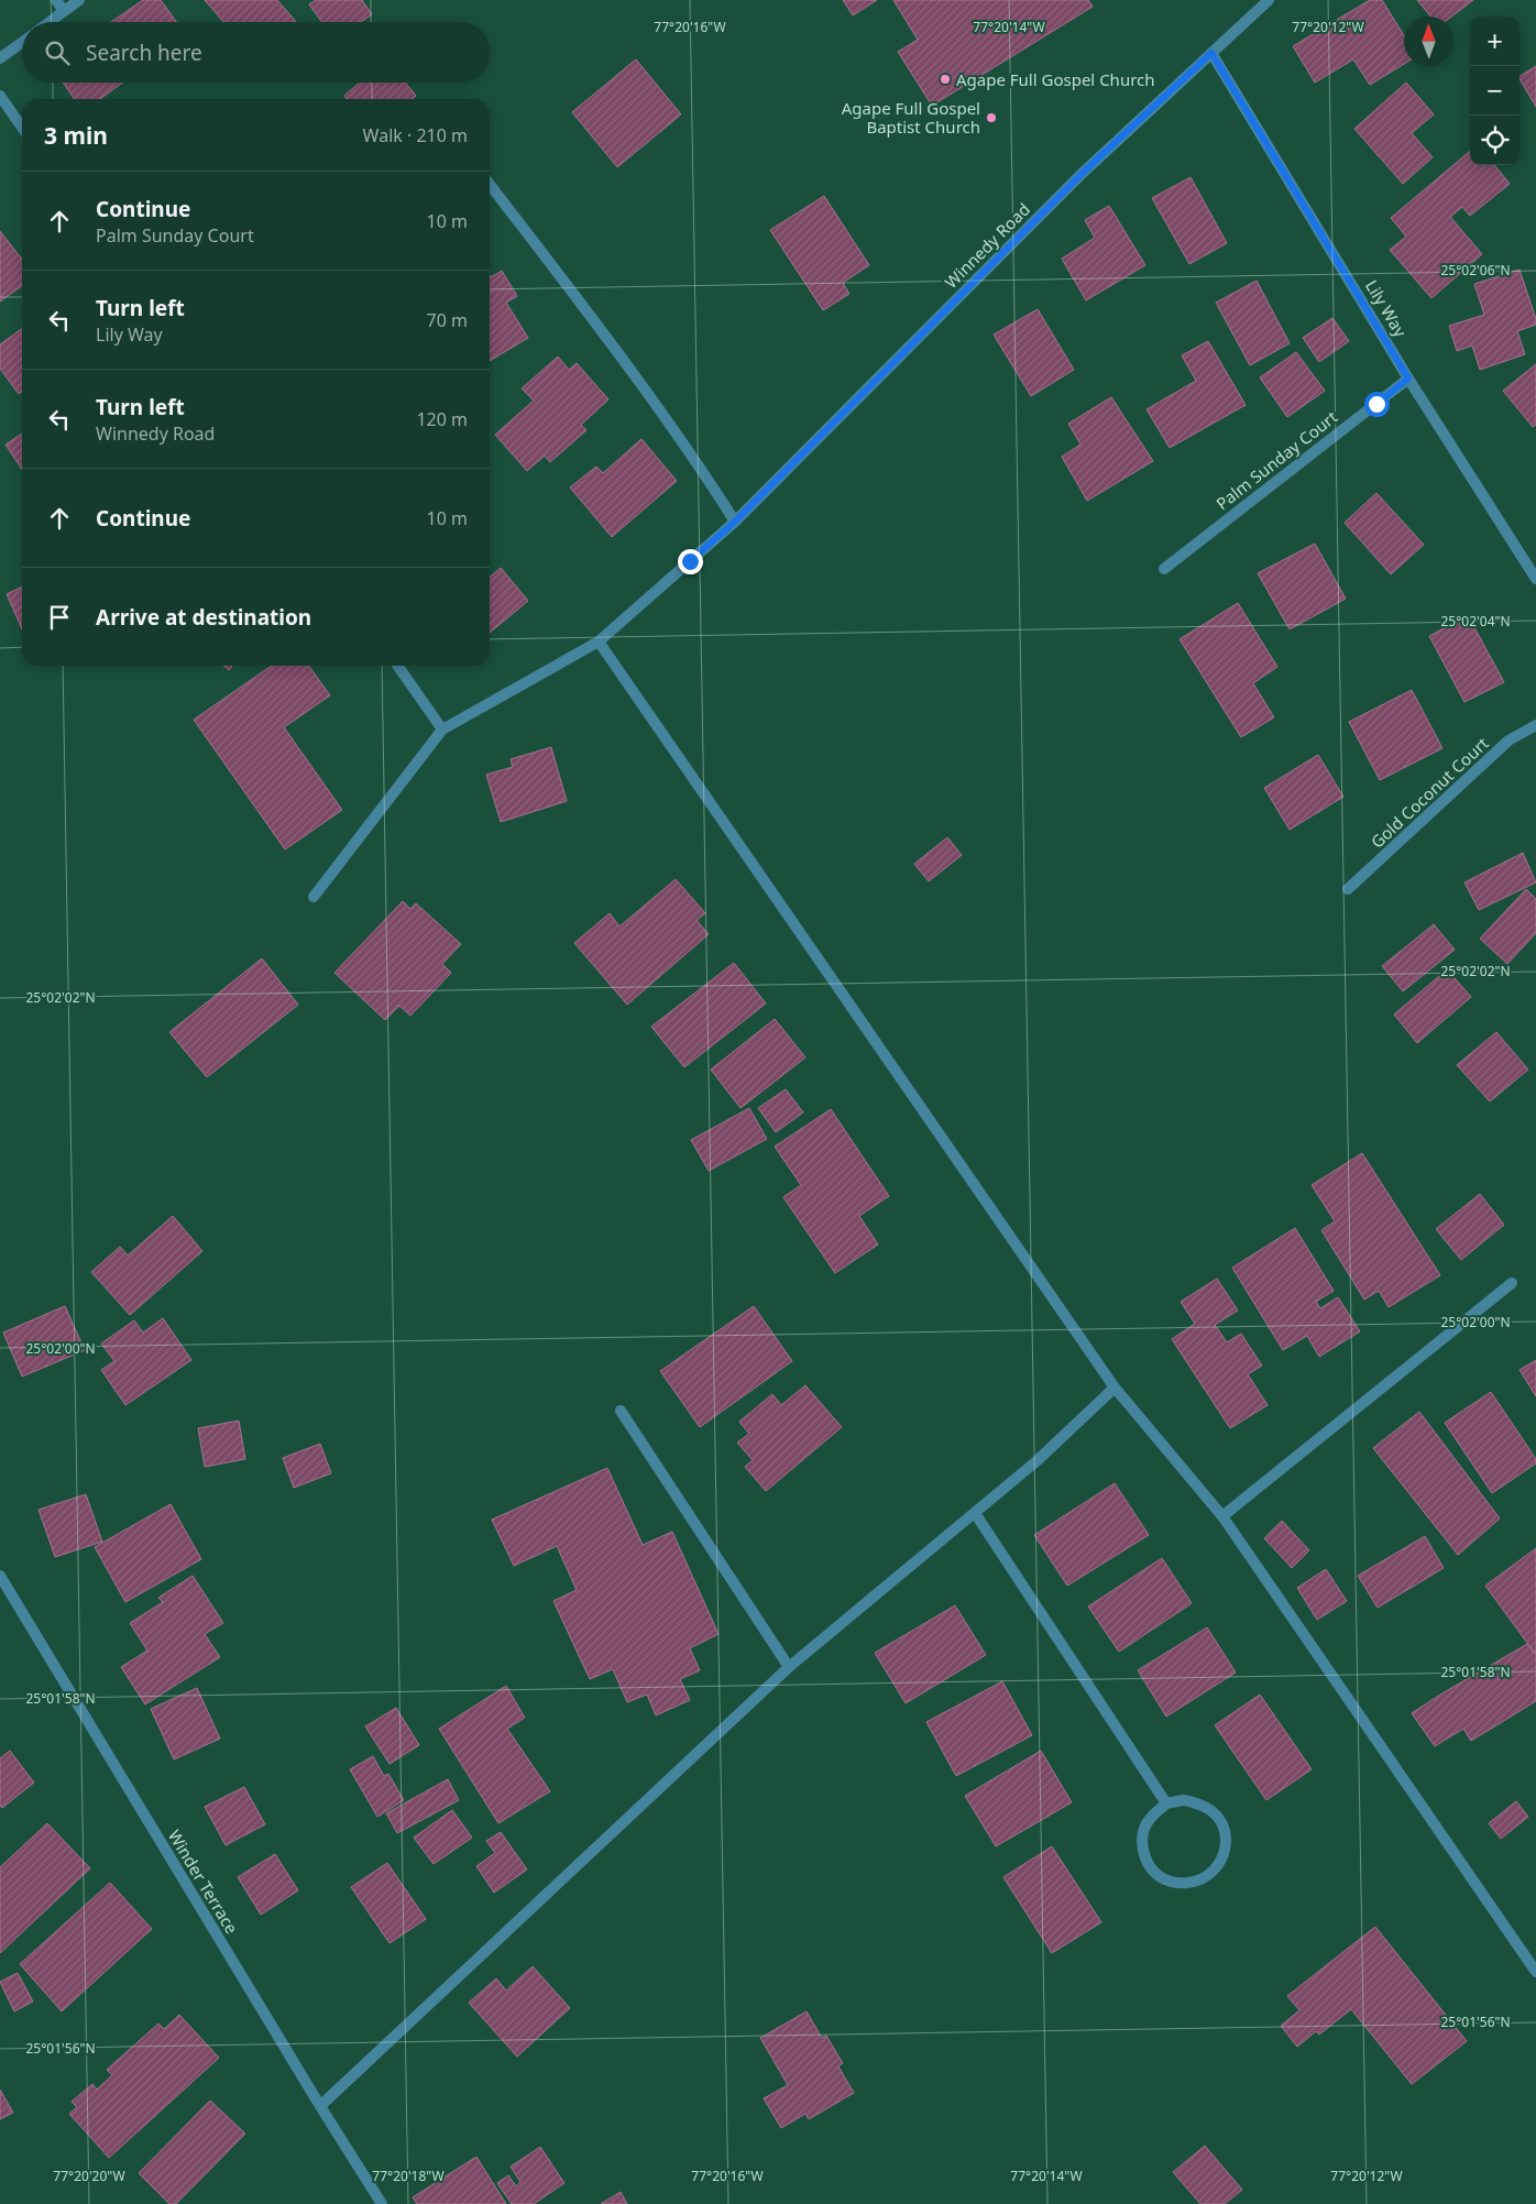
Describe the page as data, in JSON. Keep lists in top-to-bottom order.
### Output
{
  "streets": {
    "street": [
      "Winnedy Road",
      "Lily Way",
      "Palm Sunday Court",
      "Gold Coconut Court",
      "Winder Terrace"
    ]
  },
  "crossings": [
    ["Winnedy Road", "Lily Way"],
    ["Lily Way", "Palm Sunday Court"]
  ],
  "places": ["Agape Full Gospel Church", "Agape Full Gospel Baptist Church"],
  "north": "top",
  "page": {
    "map_buttons": ["+", "−"],
    "search": "Search here",
    "heading": ["3 min", "Walk · 210 m"],
    "list": [
      ["Continue", "Palm Sunday Court", "10 m"],
      ["Turn left", "Lily Way", "70 m"],
      ["Turn left", "Winnedy Road", "120 m"],
      ["Continue", "10 m"],
      "Arrive at destination"
    ]
  },
  "coordinates": [
    "77°20'16\"W",
    "77°20'14\"W",
    "77°20'12\"W",
    "25°02'06\"N",
    "25°02'04\"N",
    "25°02'02\"N",
    "25°02'00\"N",
    "25°01'58\"N",
    "25°01'56\"N",
    "77°20'20\"W",
    "77°20'18\"W"
  ]
}
